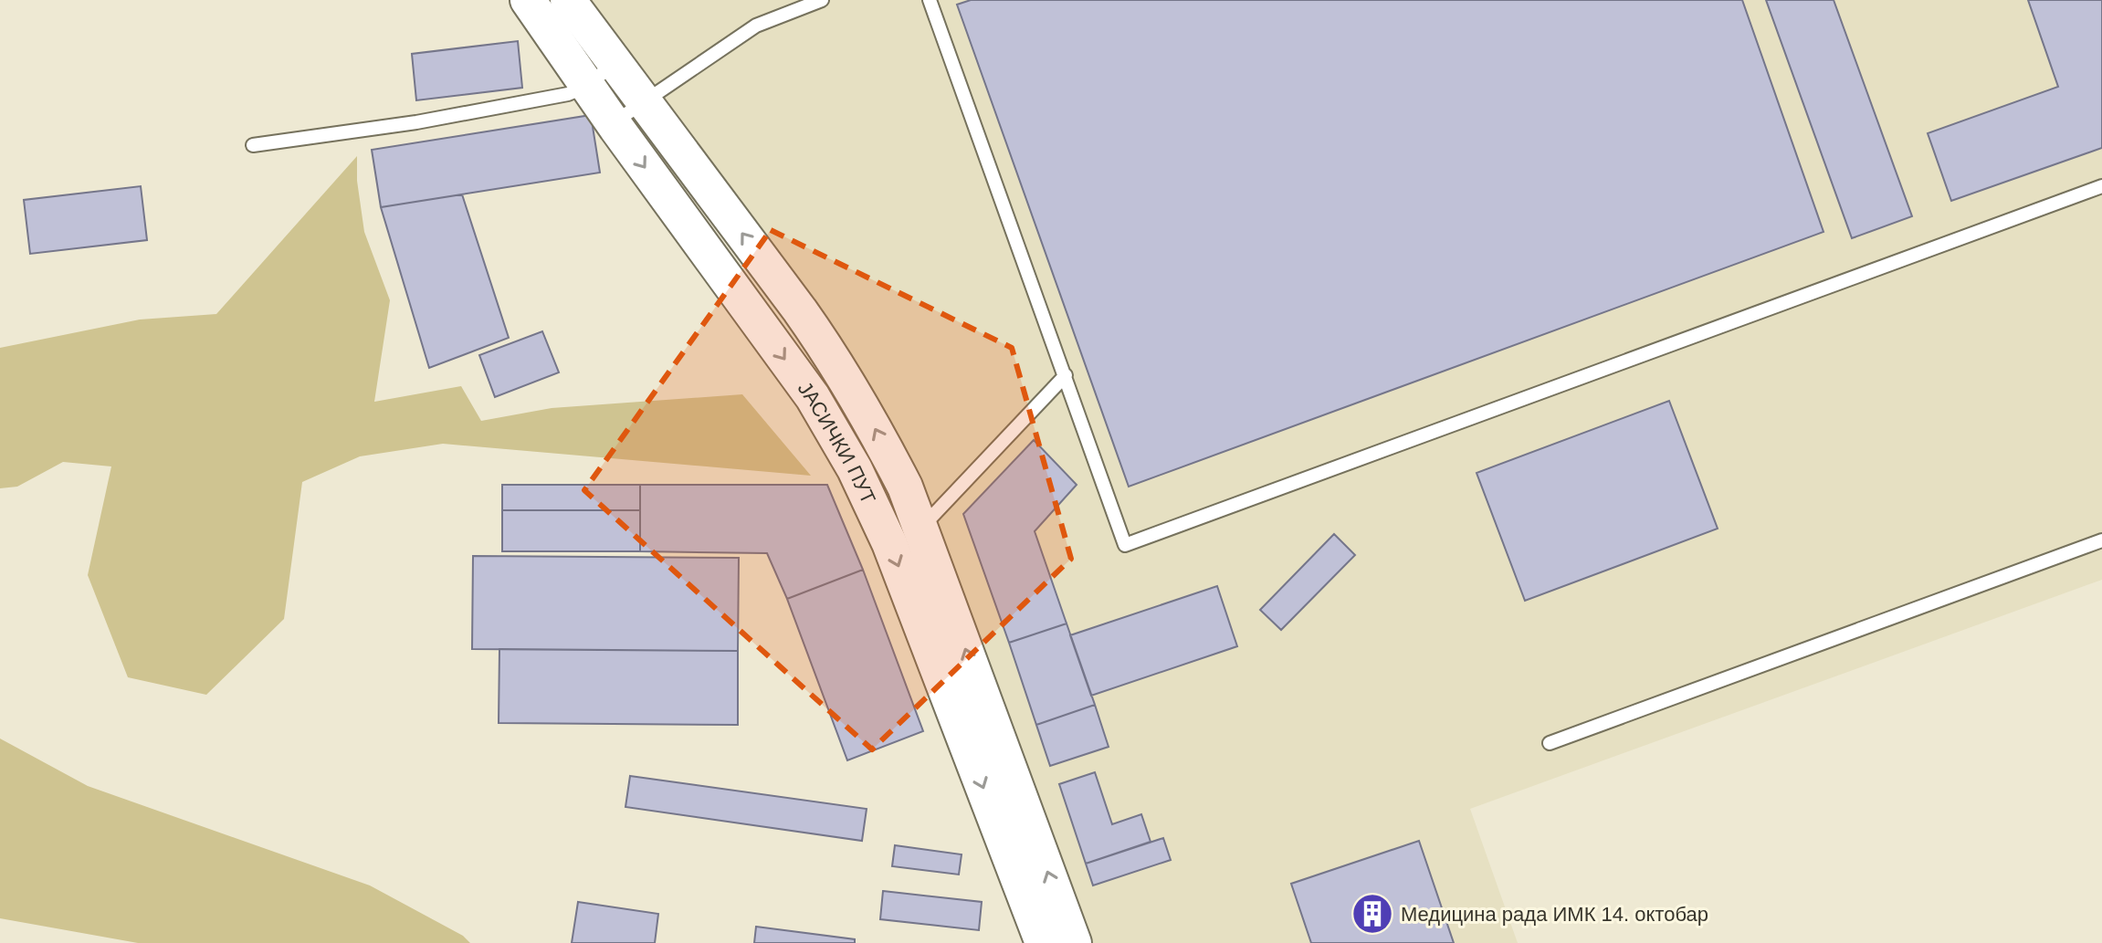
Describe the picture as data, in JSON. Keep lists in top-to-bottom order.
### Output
{
  "streets": {
    "main road": ["ЈАСИЧКИ ПУТ"]
  },
  "places": {
    "building": ["Медицина рада ИМК 14. октобар"]
  }
}
